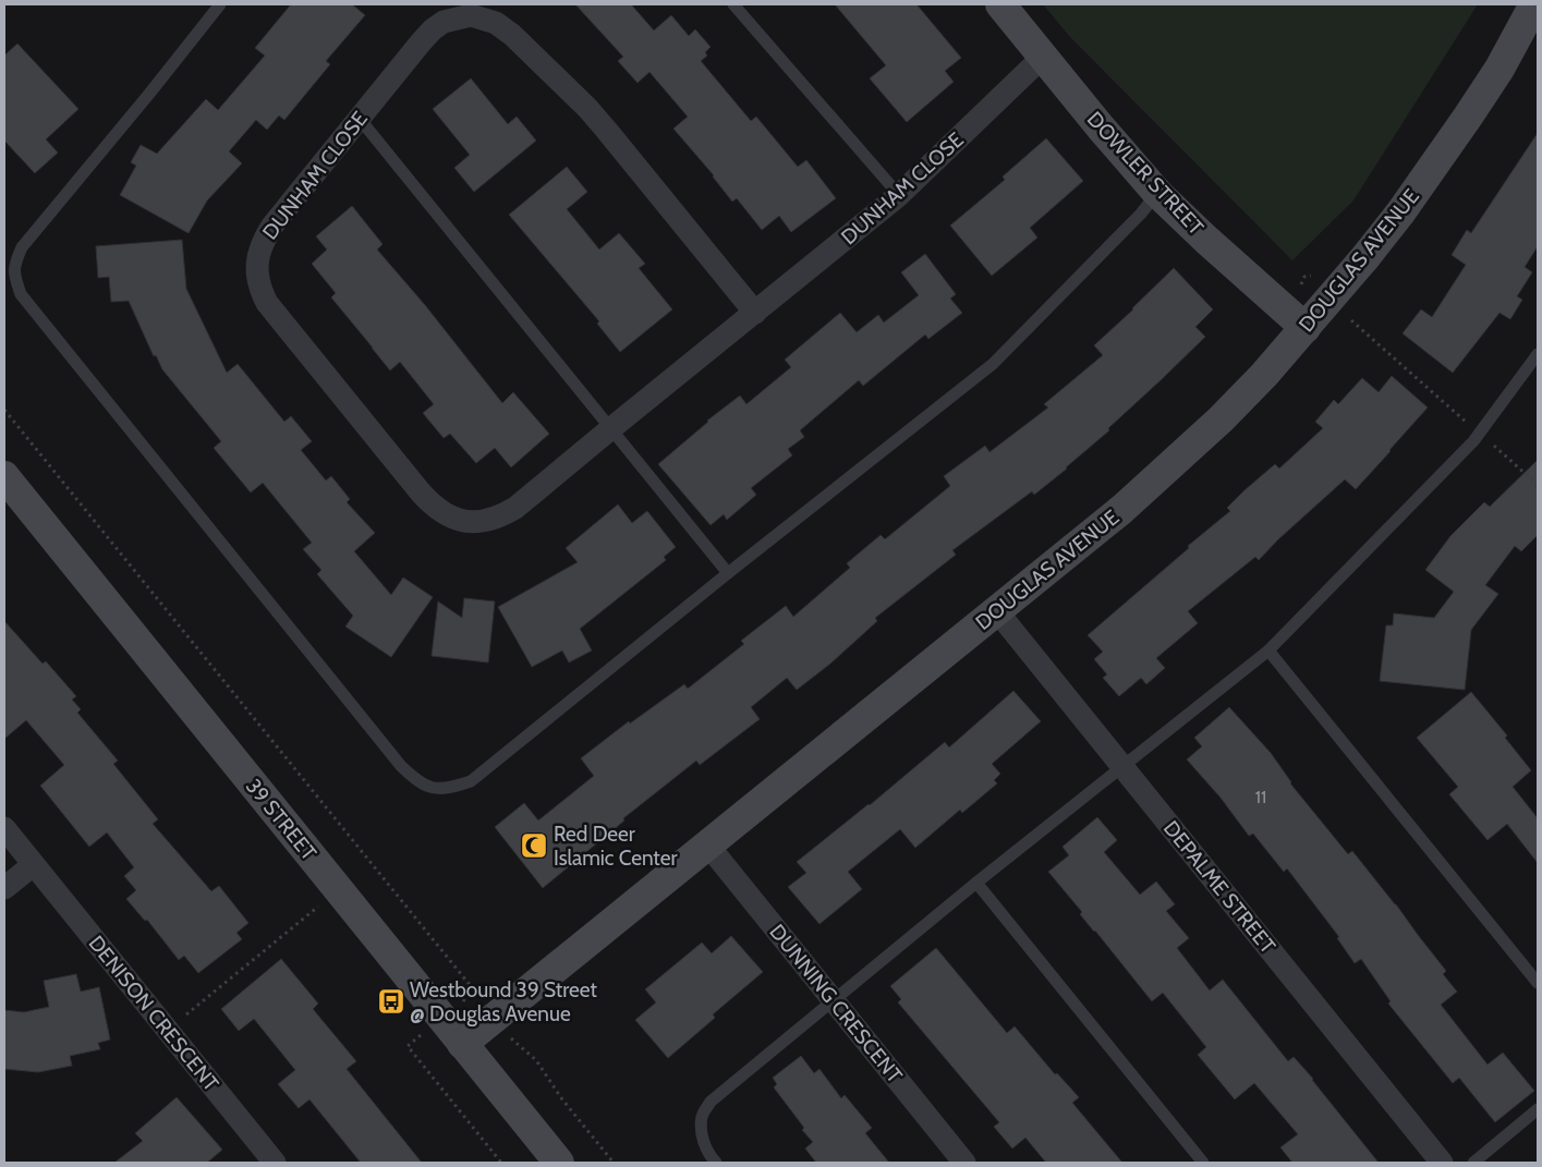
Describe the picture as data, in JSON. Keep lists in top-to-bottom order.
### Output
{
  "streets": {
    "street": [
      "DOWLER STREET",
      "DUNHAM CLOSE",
      "DOUGLAS AVENUE",
      "39 STREET",
      "DEPALME STREET",
      "DUNNING CRESCENT",
      "DENISON CRESCENT"
    ]
  },
  "crossings": [
    ["DOWLER STREET", "DUNHAM CLOSE"],
    ["DOWLER STREET", "DOUGLAS AVENUE"],
    ["DOUGLAS AVENUE", "39 STREET"],
    ["DOUGLAS AVENUE", "DEPALME STREET"],
    ["DOUGLAS AVENUE", "DUNNING CRESCENT"]
  ],
  "places": {
    "mosque": ["Red Deer Islamic Center"],
    "bus stop": ["Westbound 39 Street @ Douglas Avenue"]
  },
  "house_numbers": ["11"]
}
